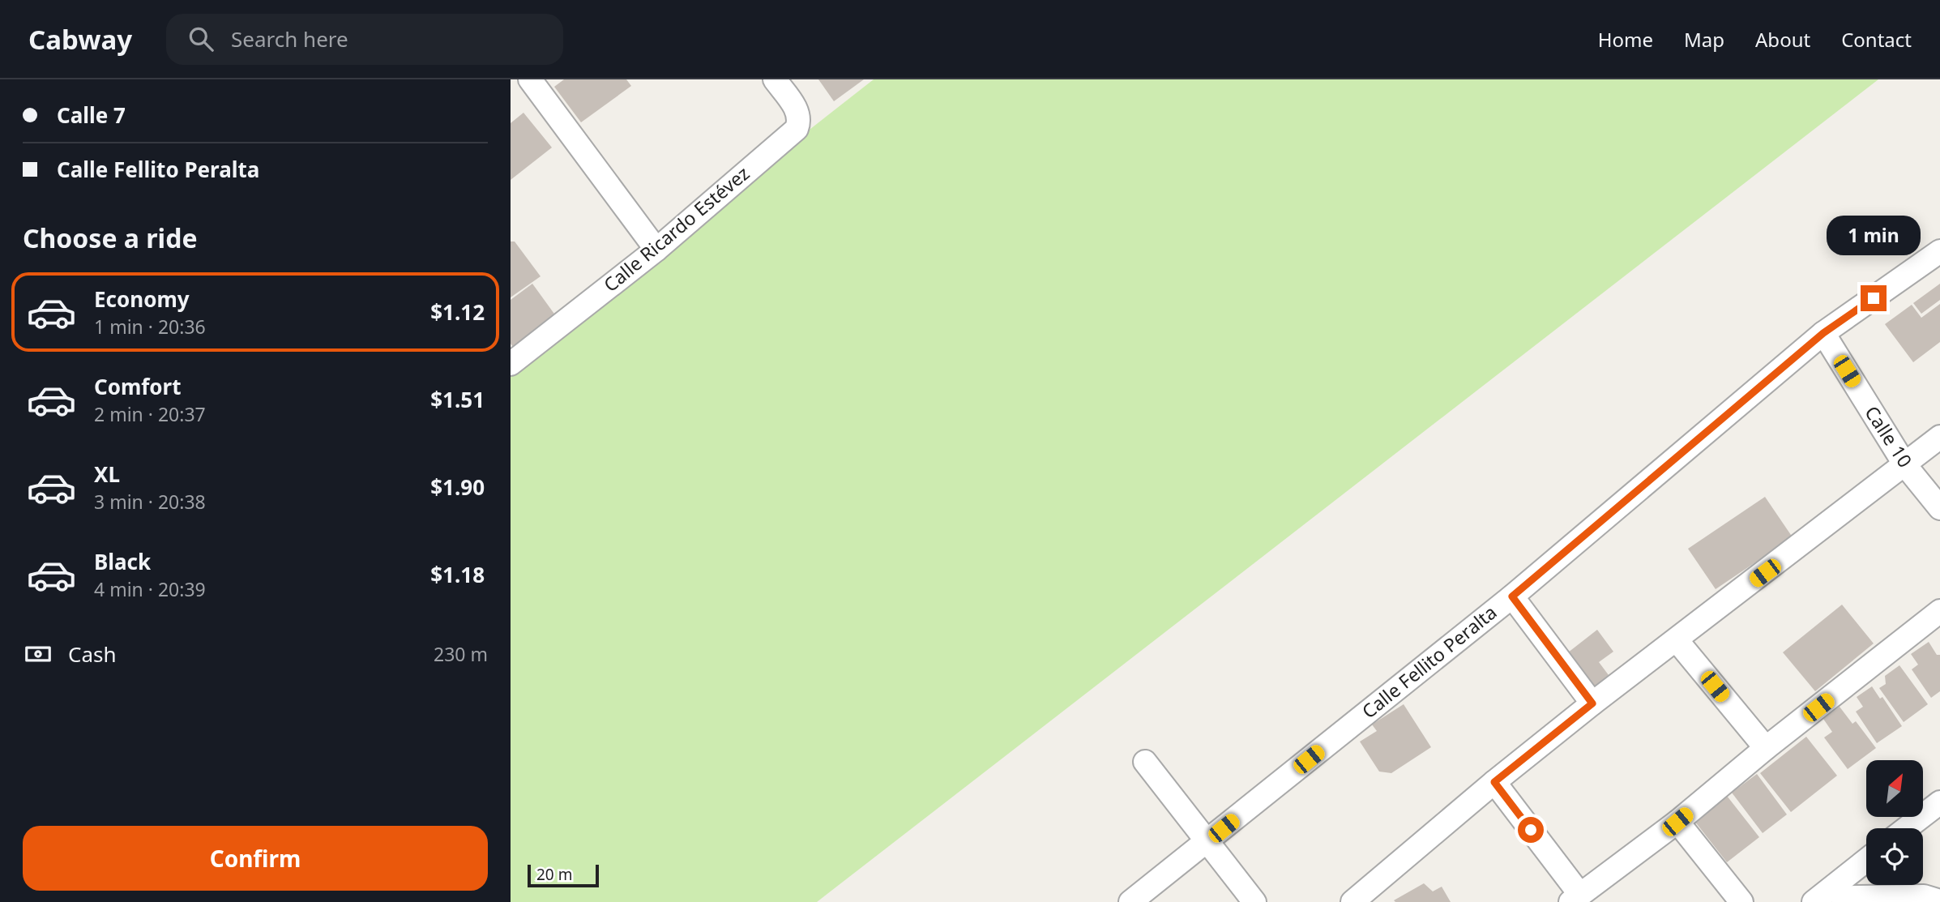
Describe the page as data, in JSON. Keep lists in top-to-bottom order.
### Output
{
  "streets": {
    "street": ["Calle Ricardo Estévez", "Calle 10", "Calle Fellito Peralta"]
  },
  "crossings": [
    ["Calle 10", "Calle Fellito Peralta"]
  ],
  "scale_bar": "20 m",
  "north": "top right",
  "page": {
    "header": "Cabway",
    "search": "Search here",
    "nav": [
      "Home",
      "Map",
      "About",
      "Contact"
    ],
    "banner": ["Calle 7", "Calle Fellito Peralta"],
    "heading": "Choose a ride",
    "bubble": "1 min",
    "list": [
      {
        "name": "Economy",
        "note": "1 min · 20:36",
        "value": "$1.12"
      },
      {
        "name": "Comfort",
        "note": "2 min · 20:37",
        "value": "$1.51"
      },
      {
        "name": "XL",
        "note": "3 min · 20:38",
        "value": "$1.90"
      },
      {
        "name": "Black",
        "note": "4 min · 20:39",
        "value": "$1.18"
      }
    ],
    "pay": ["Cash", "230 m"],
    "buttons": "Confirm",
    "scale": "20 m"
  }
}
